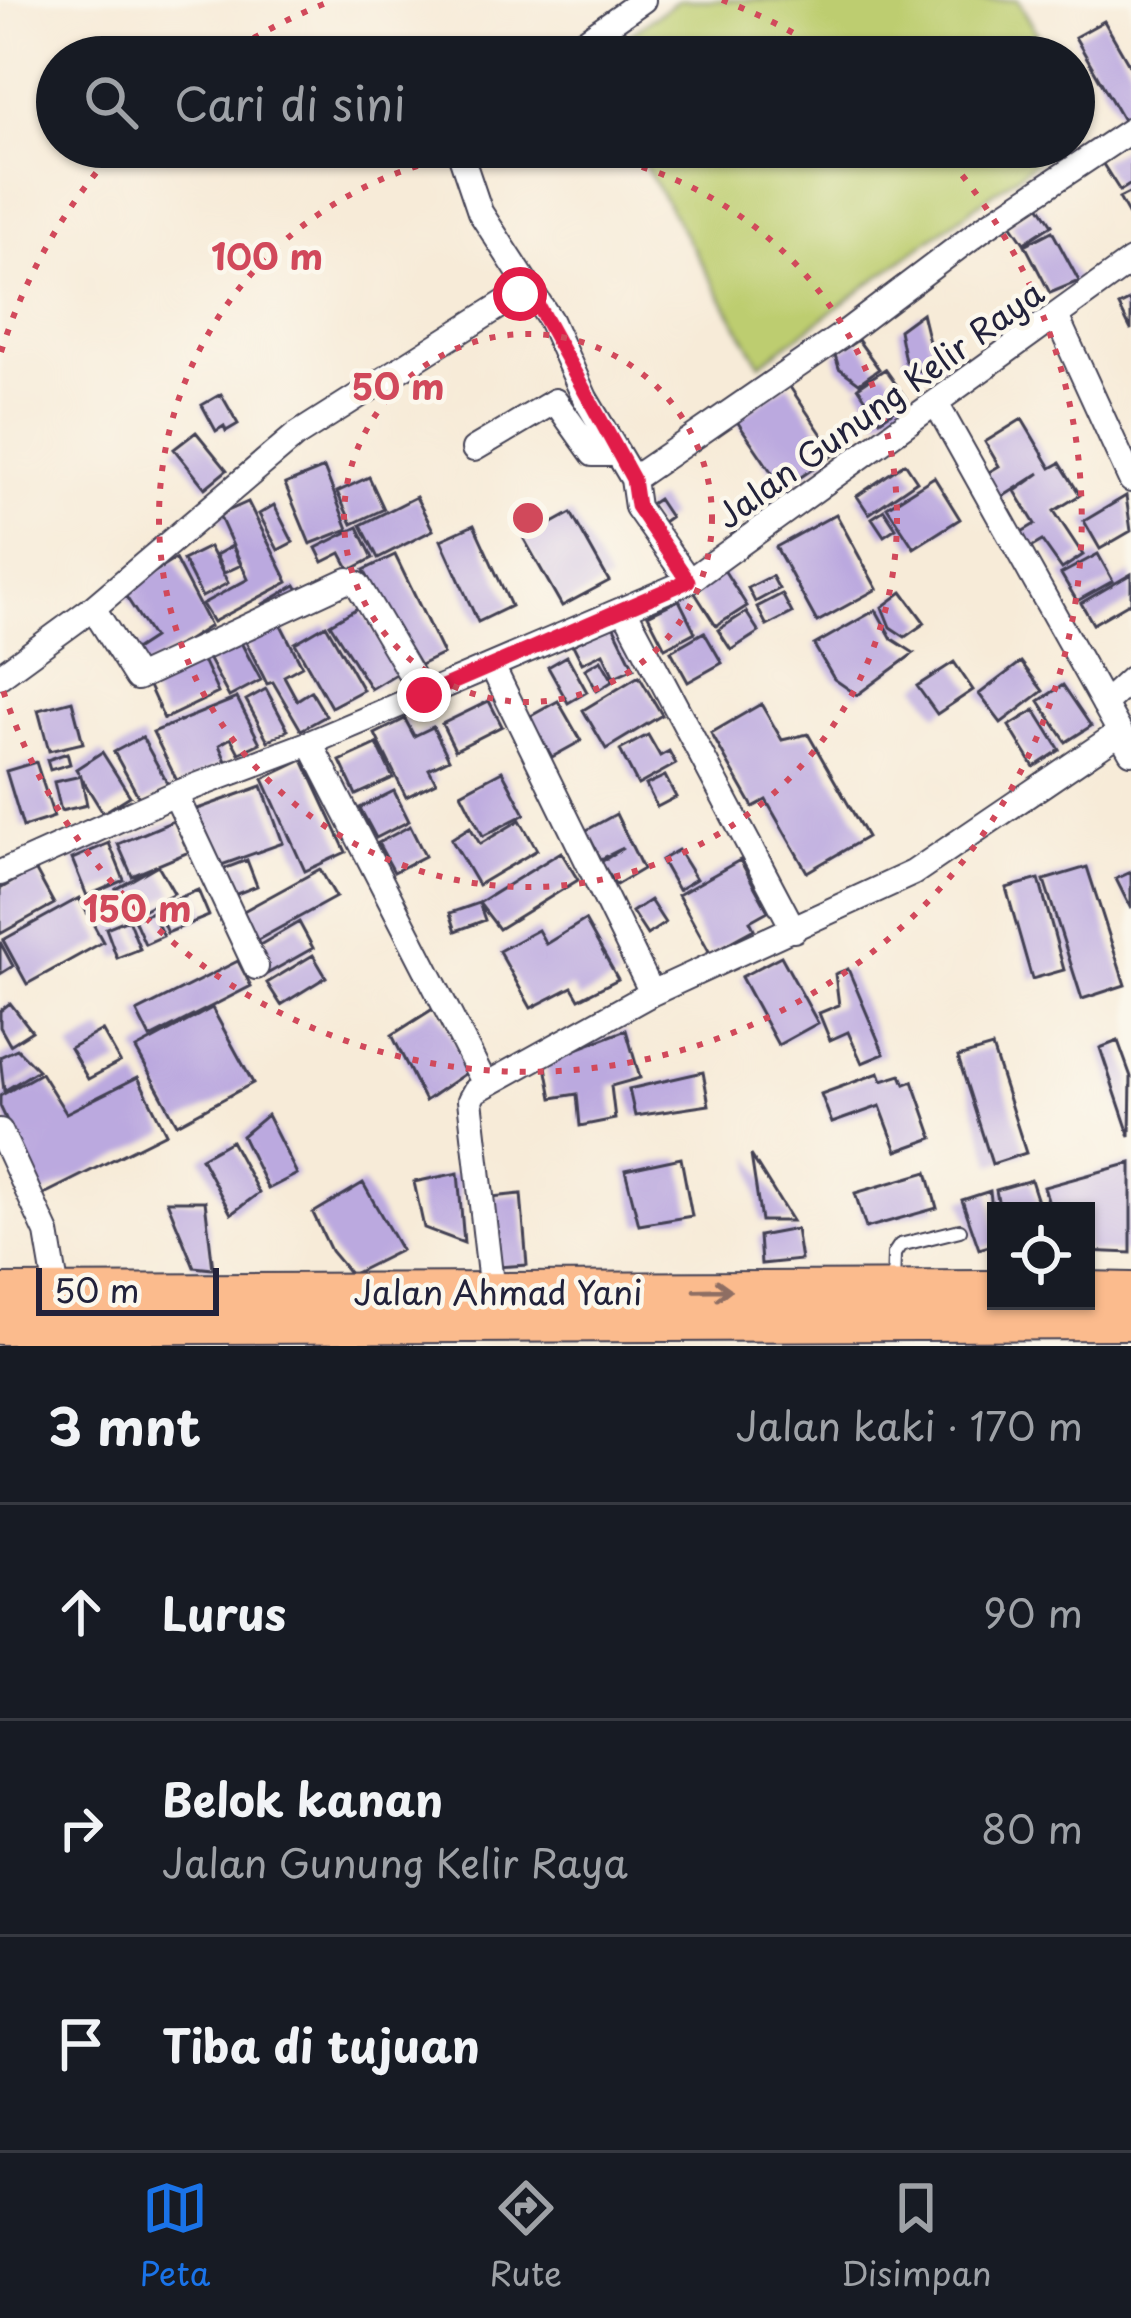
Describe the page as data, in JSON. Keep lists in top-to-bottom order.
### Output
{
  "streets": {
    "main road": ["Jalan Ahmad Yani"],
    "street": ["Jalan Gunung Kelir Raya"]
  },
  "scale_bar": "50 m",
  "page": {
    "search": "Cari di sini",
    "scale": "50 m",
    "heading": ["3 mnt", "Jalan kaki · 170 m"],
    "list": [
      ["Lurus", "90 m"],
      ["Belok kanan", "Jalan Gunung Kelir Raya", "80 m"],
      "Tiba di tujuan"
    ],
    "nav": ["Peta", "Rute", "Disimpan"]
  },
  "rings": ["100 m", "50 m", "150 m"]
}
